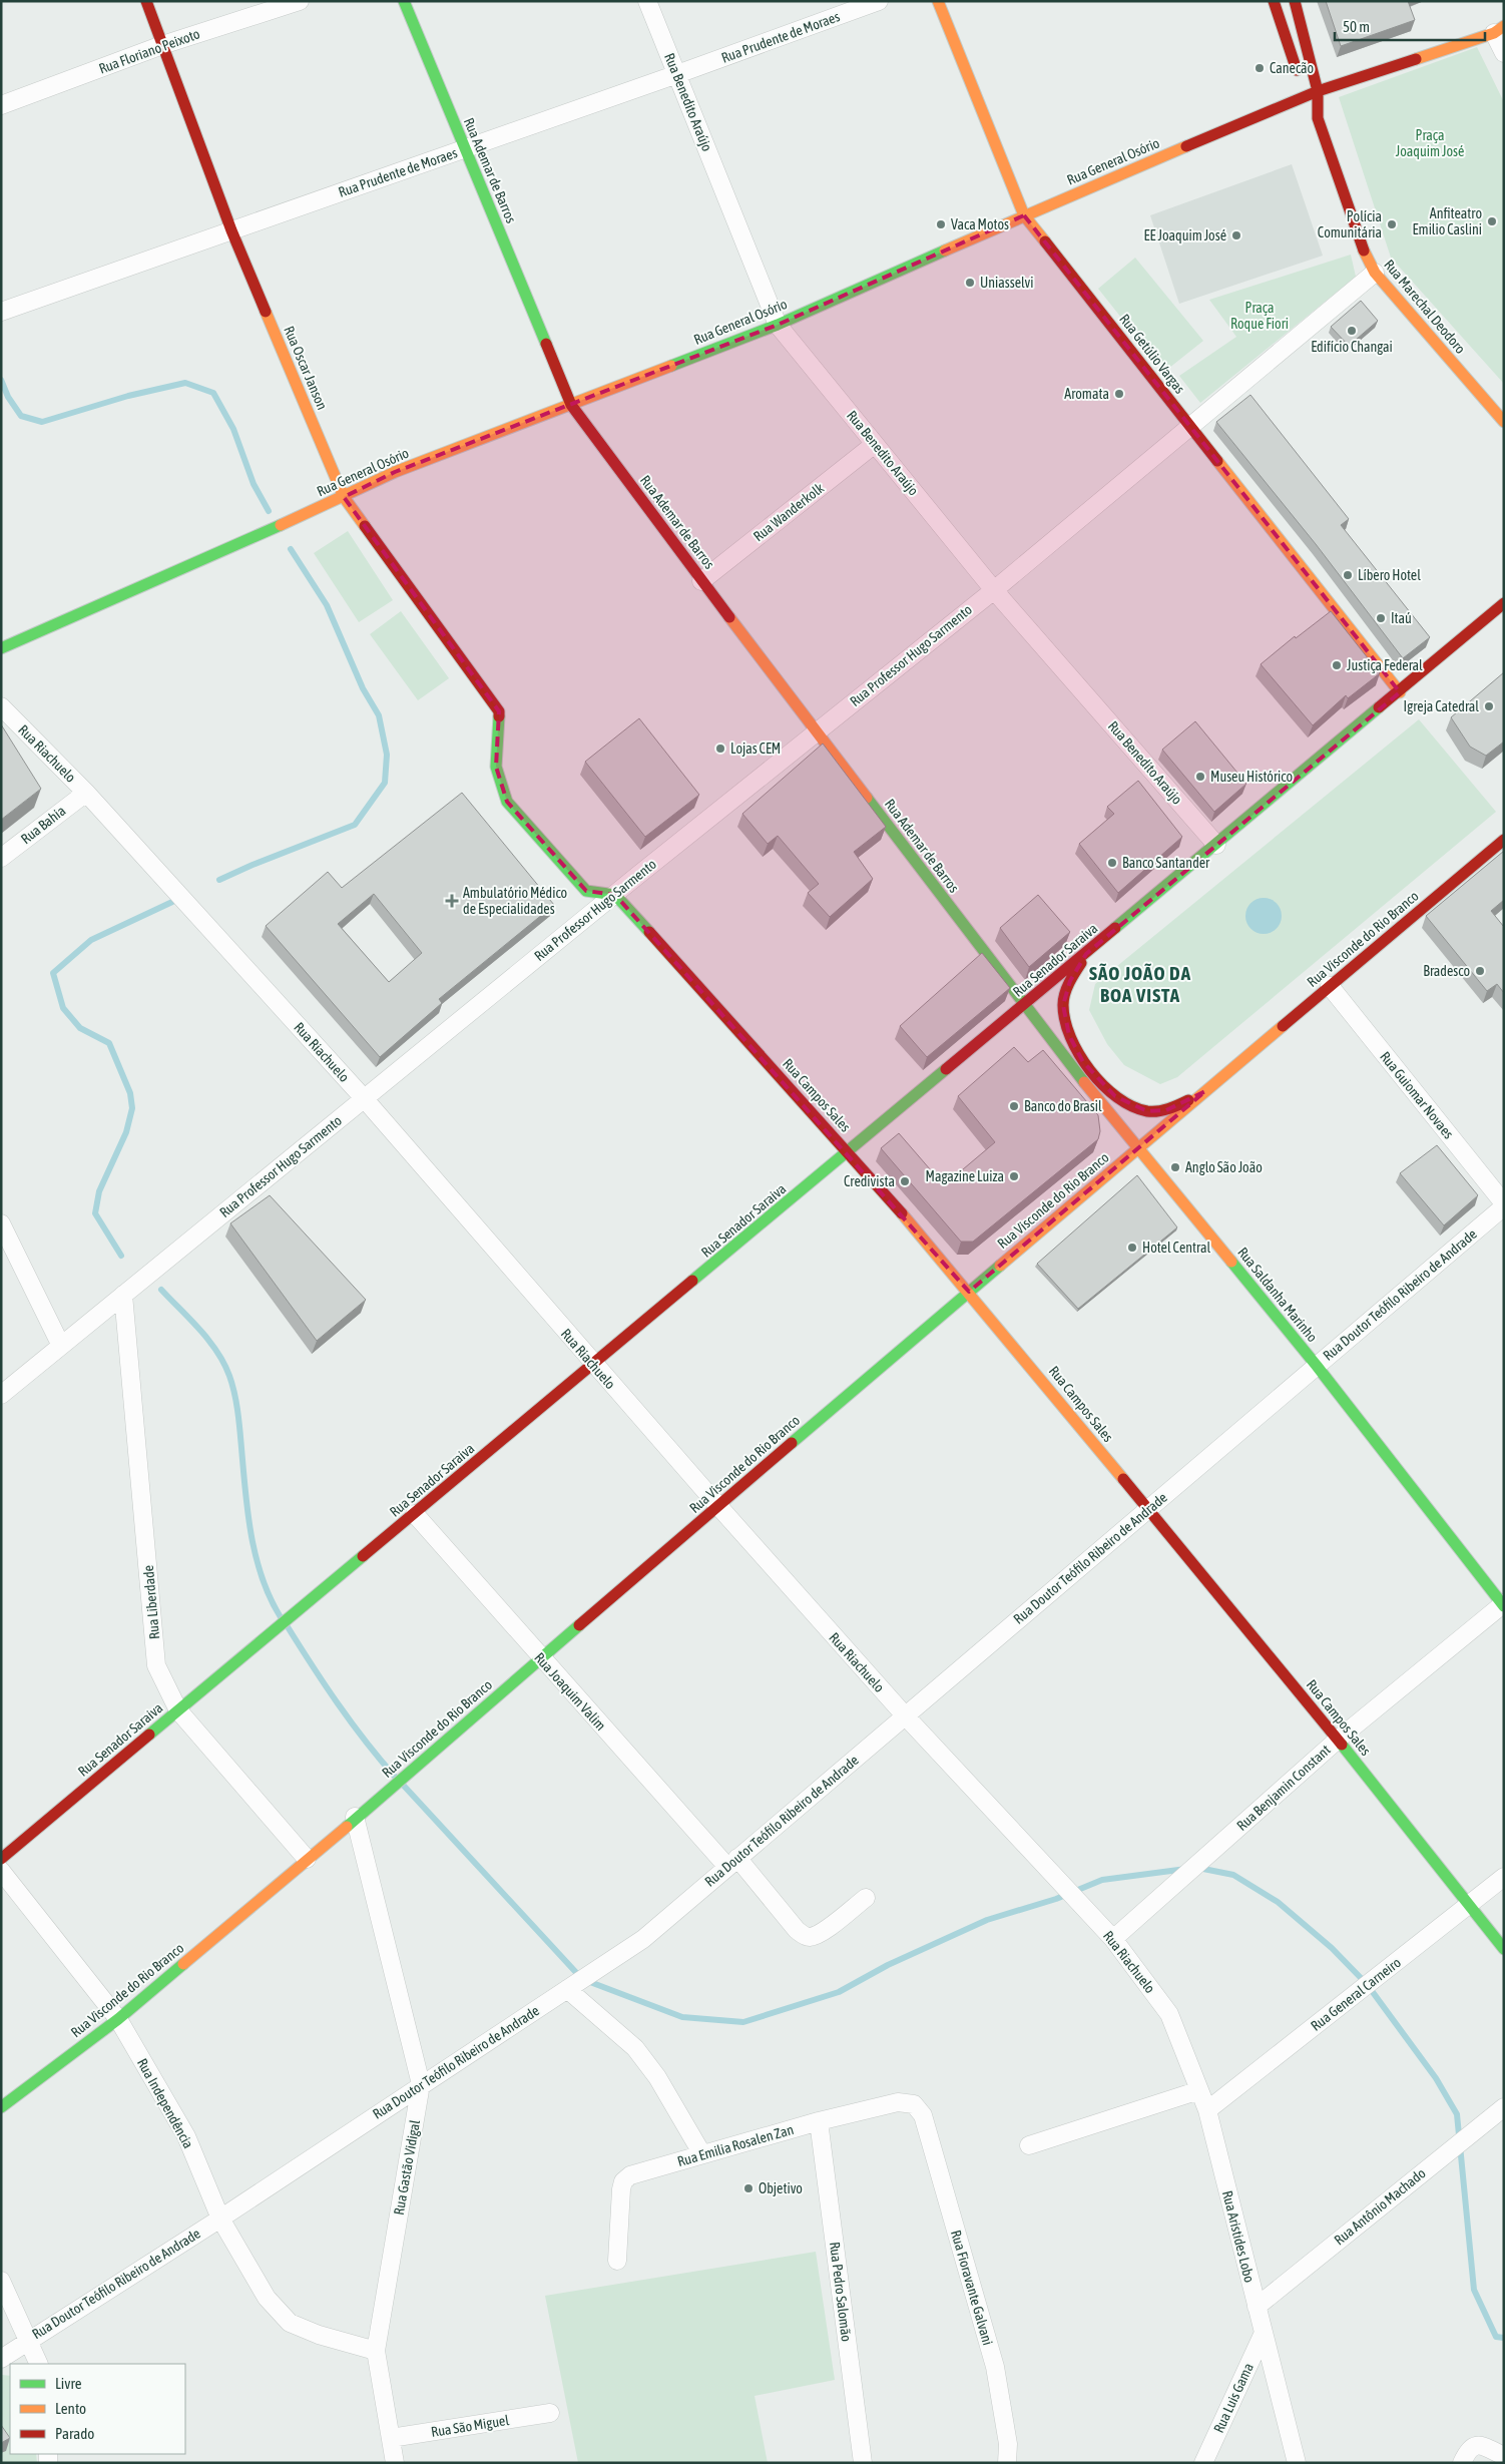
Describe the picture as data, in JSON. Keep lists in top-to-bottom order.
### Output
{
  "streets": {
    "main road": [
      "Rua General Osório",
      "Rua Ademar de Barros",
      "Rua Marechal Deodoro",
      "Rua Getúlio Vargas",
      "Rua Oscar Janson",
      "Rua Visconde do Rio Branco",
      "Rua Senador Saraiva",
      "Rua Campos Sales",
      "Rua Saldanha Marinho"
    ],
    "street": [
      "Rua Prudente de Moraes",
      "Rua Floriano Peixoto",
      "Rua Benedito Araújo",
      "Rua Wanderkolk",
      "Rua Professor Hugo Sarmento",
      "Rua Riachuelo",
      "Rua Bahia",
      "Rua Guiomar Novaes",
      "Rua Doutor Teófilo Ribeiro de Andrade",
      "Rua Liberdade",
      "Rua Joaquim Valim",
      "Rua Benjamin Constant",
      "Rua General Carneiro",
      "Rua Independência",
      "Rua Emilia Rosalen Zan",
      "Rua Gastão Vidigal",
      "Rua Antônio Machado",
      "Rua Aristides Lobo",
      "Rua Fioravante Galvani",
      "Rua Pedro Salomão",
      "Rua Luis Gama",
      "Rua São Miguel"
    ]
  },
  "crossings": [
    ["Rua Prudente de Moraes", "Rua Benedito Araújo"],
    ["Rua Prudente de Moraes", "Rua Ademar de Barros"],
    ["Rua Prudente de Moraes", "Rua Oscar Janson"],
    ["Rua Floriano Peixoto", "Rua Oscar Janson"],
    ["Rua Benedito Araújo", "Rua General Osório"],
    ["Rua Benedito Araújo", "Rua Wanderkolk"],
    ["Rua Benedito Araújo", "Rua Professor Hugo Sarmento"],
    ["Rua Benedito Araújo", "Rua Senador Saraiva"],
    ["Rua General Osório", "Rua Ademar de Barros"],
    ["Rua General Osório", "Rua Marechal Deodoro"],
    ["Rua General Osório", "Rua Getúlio Vargas"],
    ["Rua General Osório", "Rua Oscar Janson"],
    ["Rua Ademar de Barros", "Rua Wanderkolk"],
    ["Rua Ademar de Barros", "Rua Professor Hugo Sarmento"],
    ["Rua Ademar de Barros", "Rua Senador Saraiva"],
    ["Rua Ademar de Barros", "Rua Saldanha Marinho"],
    ["Rua Getúlio Vargas", "Rua Professor Hugo Sarmento"],
    ["Rua Getúlio Vargas", "Rua Senador Saraiva"],
    ["Rua Oscar Janson", "Rua Professor Hugo Sarmento"],
    ["Rua Oscar Janson", "Rua Campos Sales"],
    ["Rua Professor Hugo Sarmento", "Rua Riachuelo"],
    ["Rua Professor Hugo Sarmento", "Rua Campos Sales"],
    ["Rua Professor Hugo Sarmento", "Rua Liberdade"],
    ["Rua Riachuelo", "Rua Bahia"],
    ["Rua Riachuelo", "Rua Visconde do Rio Branco"],
    ["Rua Riachuelo", "Rua Senador Saraiva"],
    ["Rua Riachuelo", "Rua Doutor Teófilo Ribeiro de Andrade"],
    ["Rua Riachuelo", "Rua Benjamin Constant"],
    ["Rua Riachuelo", "Rua Aristides Lobo"],
    ["Rua Visconde do Rio Branco", "Rua Campos Sales"],
    ["Rua Visconde do Rio Branco", "Rua Guiomar Novaes"],
    ["Rua Visconde do Rio Branco", "Rua Saldanha Marinho"],
    ["Rua Visconde do Rio Branco", "Rua Liberdade"],
    ["Rua Visconde do Rio Branco", "Rua Joaquim Valim"],
    ["Rua Visconde do Rio Branco", "Rua Independência"],
    ["Rua Visconde do Rio Branco", "Rua Gastão Vidigal"],
    ["Rua Senador Saraiva", "Rua Campos Sales"],
    ["Rua Senador Saraiva", "Rua Saldanha Marinho"],
    ["Rua Senador Saraiva", "Rua Liberdade"],
    ["Rua Senador Saraiva", "Rua Joaquim Valim"],
    ["Rua Campos Sales", "Rua Doutor Teófilo Ribeiro de Andrade"],
    ["Rua Campos Sales", "Rua Benjamin Constant"],
    ["Rua Campos Sales", "Rua General Carneiro"],
    ["Rua Guiomar Novaes", "Rua Doutor Teófilo Ribeiro de Andrade"],
    ["Rua Saldanha Marinho", "Rua Doutor Teófilo Ribeiro de Andrade"],
    ["Rua Saldanha Marinho", "Rua Benjamin Constant"],
    ["Rua Doutor Teófilo Ribeiro de Andrade", "Rua Joaquim Valim"],
    ["Rua Doutor Teófilo Ribeiro de Andrade", "Rua Independência"],
    ["Rua Doutor Teófilo Ribeiro de Andrade", "Rua Gastão Vidigal"],
    ["Rua General Carneiro", "Rua Aristides Lobo"],
    ["Rua Independência", "Rua Gastão Vidigal"],
    ["Rua Emilia Rosalen Zan", "Rua Fioravante Galvani"],
    ["Rua Emilia Rosalen Zan", "Rua Pedro Salomão"],
    ["Rua Gastão Vidigal", "Rua São Miguel"],
    ["Rua Antônio Machado", "Rua Aristides Lobo"],
    ["Rua Aristides Lobo", "Rua Luis Gama"]
  ],
  "districts": ["SÃO JOÃO DA BOA VISTA"],
  "parks": ["Praça Joaquim José", "Praça Roque Fiori"],
  "places": {
    "other": [
      "Canecão",
      "Anfiteatro Emilio Caslini",
      "Vaca Motos",
      "Polícia Comunitária",
      "EE Joaquim José",
      "Uniasselvi",
      "Edifício Changai",
      "Aromata",
      "Líbero Hotel",
      "Itaú",
      "Justiça Federal",
      "Igreja Catedral",
      "Lojas CEM",
      "Museu Histórico",
      "Banco Santander",
      "Bradesco",
      "Banco do Brasil",
      "Anglo São João",
      "Magazine Luiza",
      "Credivista",
      "Hotel Central",
      "Objetivo"
    ],
    "health": ["Ambulatório Médico de Especialidades"]
  },
  "legend": ["Livre", "Lento", "Parado"],
  "scale_bar": "50 m"
}
